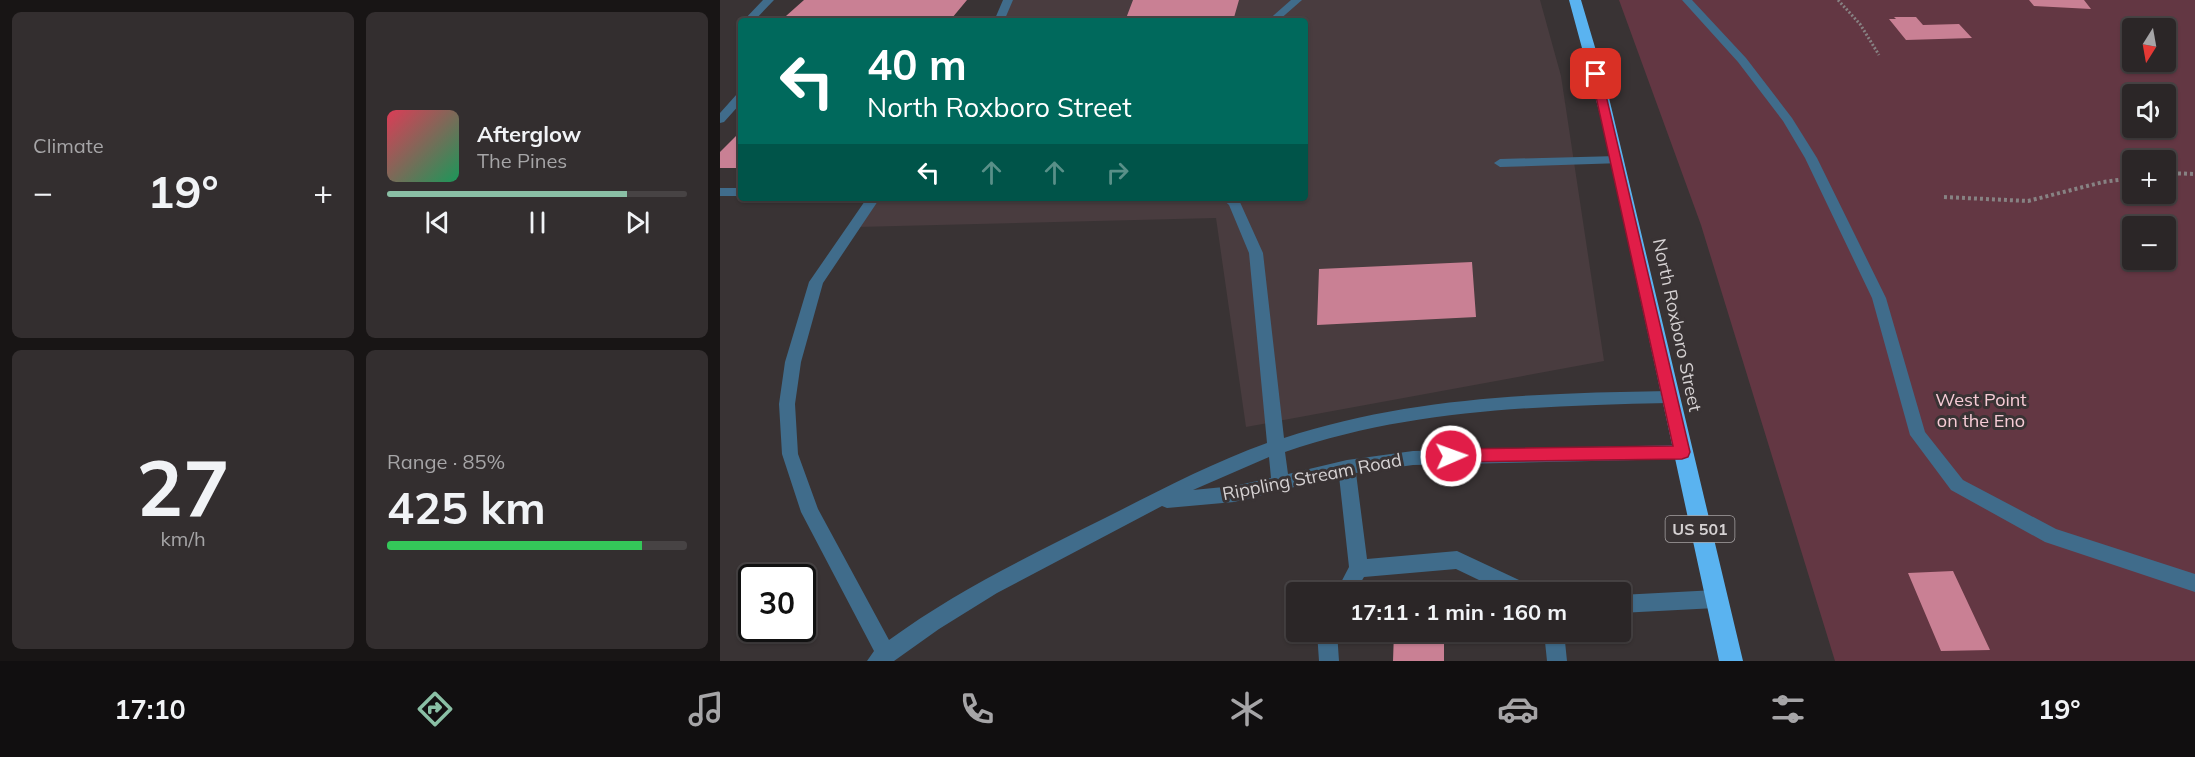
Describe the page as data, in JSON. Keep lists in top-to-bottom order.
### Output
{
  "streets": {
    "highway": ["North Roxboro Street", "US 501"],
    "street": ["Rippling Stream Road"]
  },
  "crossings": [
    ["North Roxboro Street", "Rippling Stream Road"]
  ],
  "parks": ["West Point on the Eno"],
  "north": "bottom",
  "page": {
    "tile": [
      "Climate",
      ["27", "km/h"],
      ["Range · 85%", "425 km"]
    ],
    "map_buttons": ["+", "−"],
    "turn": ["40 m", "North Roxboro Street"],
    "song": ["Afterglow", "The Pines"],
    "heat": ["−", "19°", "+"],
    "limit": "30",
    "trip": "17:11 · 1 min · 160 m",
    "tabs": ["17:10", "19°"]
  }
}
